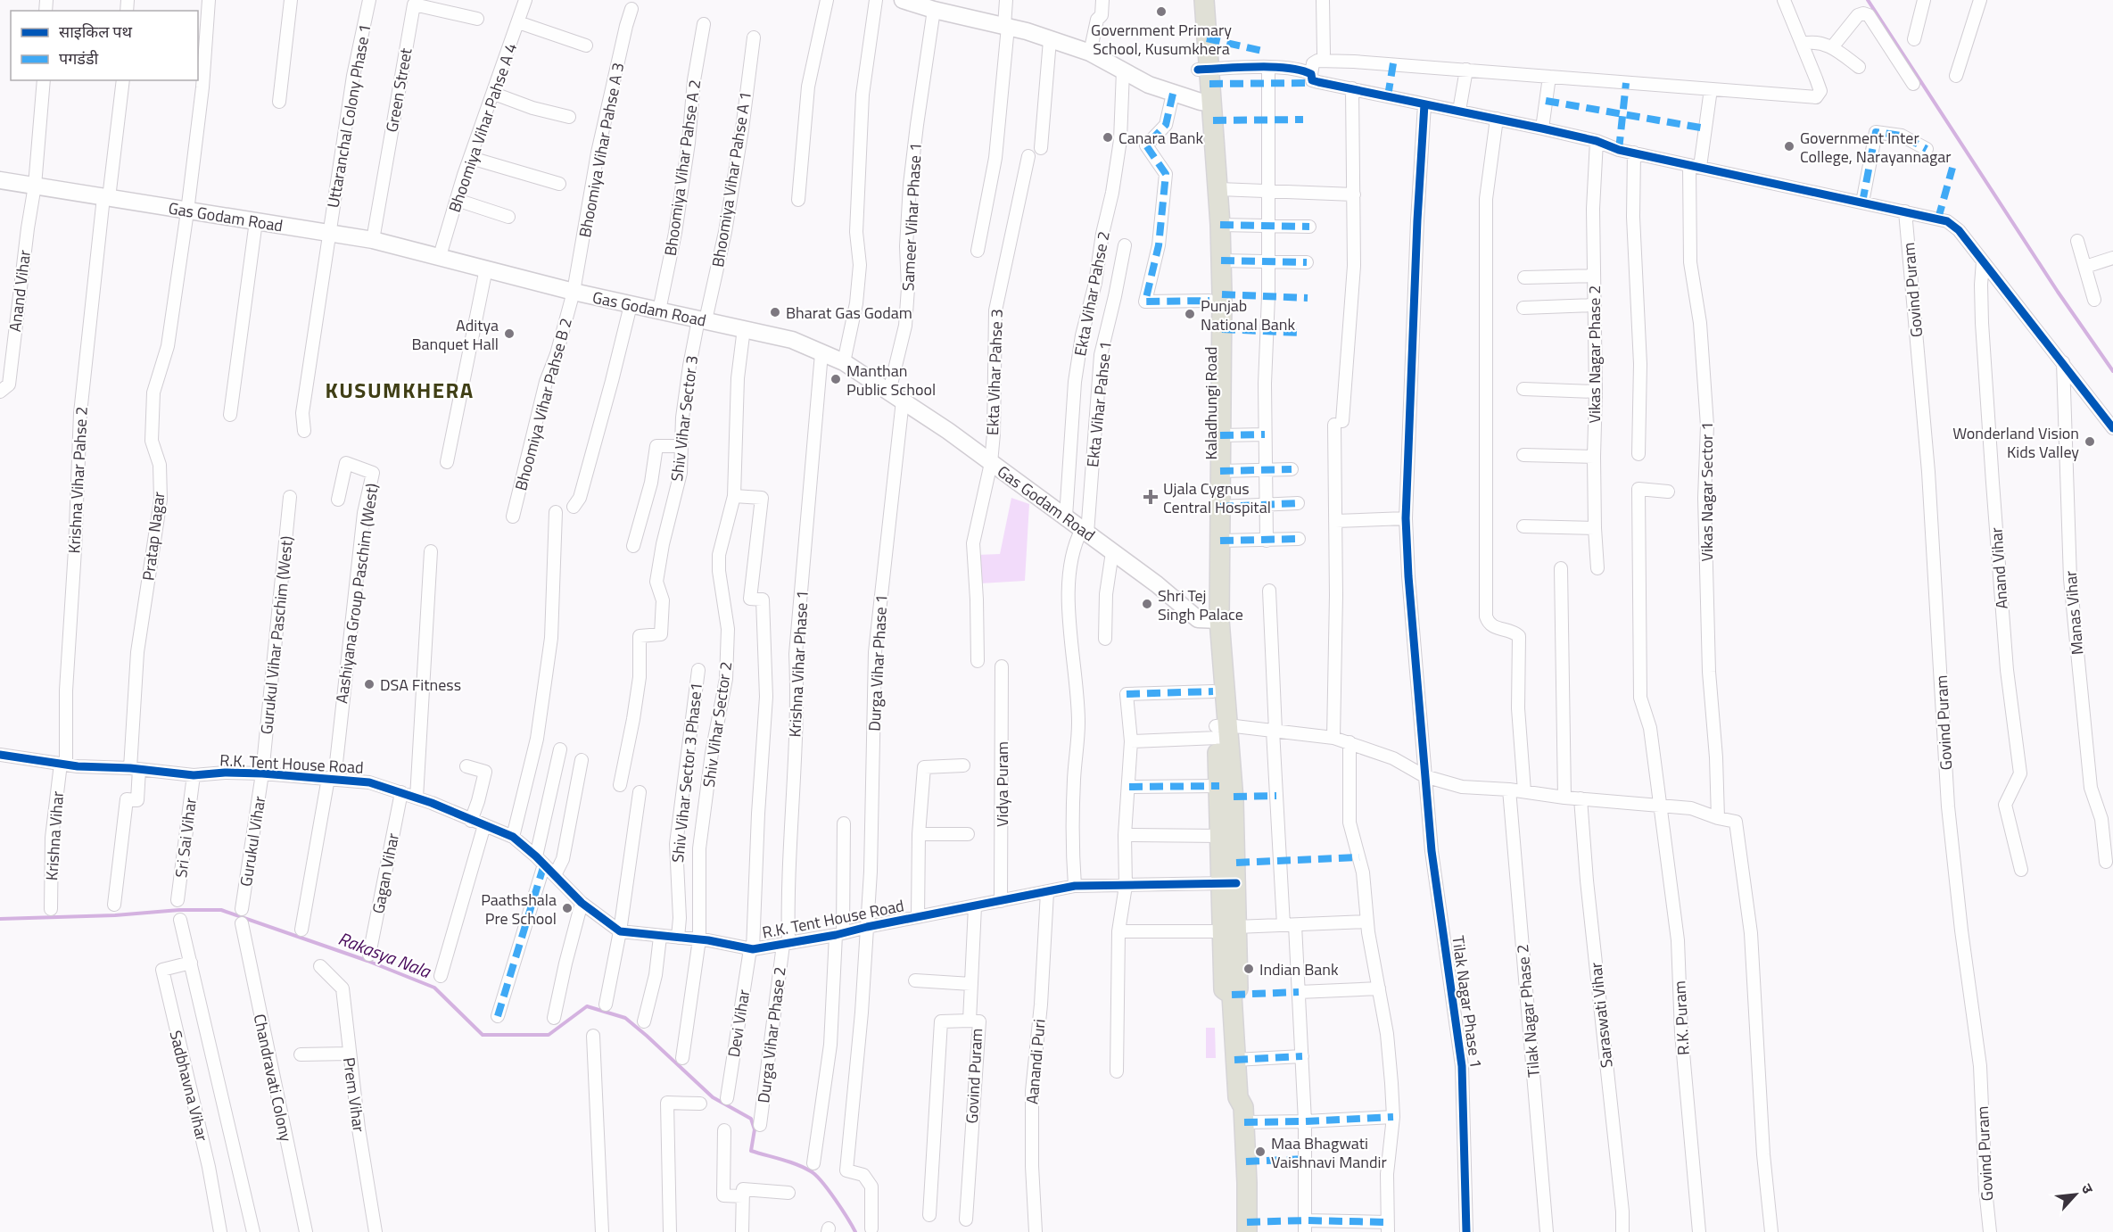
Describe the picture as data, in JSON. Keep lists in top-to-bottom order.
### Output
{
  "streets": {
    "main road": ["Gas Godam Road", "Kaladhungi Road"],
    "street": [
      "Green Street",
      "Uttaranchal Colony Phase 1",
      "Bhoomiya Vihar Pahse A 4",
      "Bhoomiya Vihar Pahse A 3",
      "Bhoomiya Vihar Pahse A 2",
      "Bhoomiya Vihar Pahse A 1",
      "Sameer Vihar Phase 1",
      "Govind Puram",
      "Anand Vihar",
      "Ekta Vihar Pahse 2",
      "Vikas Nagar Phase 2",
      "Ekta Vihar Pahse 3",
      "Bhoomiya Vihar Pahse B 2",
      "Ekta Vihar Pahse 1",
      "Shiv Vihar Sector 3",
      "Krishna Vihar Pahse 2",
      "Vikas Nagar Sector 1",
      "Pratap Nagar",
      "Aashiyana Group Paschim (West)",
      "Manas Vihar",
      "Gurukul Vihar Paschim (West)",
      "Durga Vihar Phase 1",
      "Krishna Vihar Phase 1",
      "Shiv Vihar Sector 2",
      "R.K. Tent House Road",
      "Shiv Vihar Sector 3 Phase1",
      "Vidya Puram",
      "Krishna Vihar",
      "Sri Sai Vihar",
      "Gurukul Vihar",
      "Gagan Vihar",
      "Tilak Nagar Phase 1",
      "Tilak Nagar Phase 2",
      "Saraswati Vihar",
      "R.K. Puram",
      "Devi Vihar",
      "Durga Vihar Phase 2",
      "Aanandi Puri",
      "Chandravati Colony",
      "Sadbhavna Vihar",
      "Prem Vihar"
    ]
  },
  "crossings": [
    ["Green Street", "Gas Godam Road"],
    ["Uttaranchal Colony Phase 1", "Gas Godam Road"],
    ["Bhoomiya Vihar Pahse A 4", "Gas Godam Road"],
    ["Bhoomiya Vihar Pahse A 3", "Gas Godam Road"],
    ["Bhoomiya Vihar Pahse A 3", "Bhoomiya Vihar Pahse B 2"],
    ["Bhoomiya Vihar Pahse A 2", "Gas Godam Road"],
    ["Bhoomiya Vihar Pahse A 1", "Gas Godam Road"],
    ["Bhoomiya Vihar Pahse A 1", "Shiv Vihar Sector 3"],
    ["Gas Godam Road", "Sameer Vihar Phase 1"],
    ["Gas Godam Road", "Anand Vihar"],
    ["Gas Godam Road", "Ekta Vihar Pahse 2"],
    ["Gas Godam Road", "Ekta Vihar Pahse 3"],
    ["Gas Godam Road", "Kaladhungi Road"],
    ["Gas Godam Road", "Bhoomiya Vihar Pahse B 2"],
    ["Gas Godam Road", "Ekta Vihar Pahse 1"],
    ["Gas Godam Road", "Shiv Vihar Sector 3"],
    ["Gas Godam Road", "Krishna Vihar Pahse 2"],
    ["Gas Godam Road", "Pratap Nagar"],
    ["Gas Godam Road", "Durga Vihar Phase 1"],
    ["Gas Godam Road", "Krishna Vihar Phase 1"],
    ["Gas Godam Road", "Shiv Vihar Sector 2"],
    ["Sameer Vihar Phase 1", "Durga Vihar Phase 1"],
    ["Govind Puram", "R.K. Tent House Road"],
    ["Kaladhungi Road", "R.K. Tent House Road"],
    ["Ekta Vihar Pahse 1", "R.K. Tent House Road"],
    ["Krishna Vihar Pahse 2", "R.K. Tent House Road"],
    ["Krishna Vihar Pahse 2", "Krishna Vihar"],
    ["Pratap Nagar", "R.K. Tent House Road"],
    ["Aashiyana Group Paschim (West)", "R.K. Tent House Road"],
    ["Gurukul Vihar Paschim (West)", "R.K. Tent House Road"],
    ["Gurukul Vihar Paschim (West)", "Gurukul Vihar"],
    ["Durga Vihar Phase 1", "R.K. Tent House Road"],
    ["Krishna Vihar Phase 1", "R.K. Tent House Road"],
    ["Krishna Vihar Phase 1", "Durga Vihar Phase 2"],
    ["Shiv Vihar Sector 2", "R.K. Tent House Road"],
    ["Shiv Vihar Sector 2", "Devi Vihar"],
    ["R.K. Tent House Road", "Shiv Vihar Sector 3 Phase1"],
    ["R.K. Tent House Road", "Vidya Puram"],
    ["R.K. Tent House Road", "Krishna Vihar"],
    ["R.K. Tent House Road", "Sri Sai Vihar"],
    ["R.K. Tent House Road", "Gurukul Vihar"],
    ["R.K. Tent House Road", "Gagan Vihar"],
    ["R.K. Tent House Road", "Devi Vihar"],
    ["R.K. Tent House Road", "Durga Vihar Phase 2"],
    ["R.K. Tent House Road", "Aanandi Puri"]
  ],
  "districts": ["KUSUMKHERA"],
  "water": ["Rakasya Nala"],
  "places": {
    "other": [
      "Government Primary School, Kusumkhera",
      "Canara Bank",
      "Government Inter College, Narayannagar",
      "Bharat Gas Godam",
      "Punjab National Bank",
      "Aditya Banquet Hall",
      "Manthan Public School",
      "Wonderland Vision Kids Valley",
      "Shri Tej Singh Palace",
      "DSA Fitness",
      "Paathshala Pre School",
      "Indian Bank",
      "Maa Bhagwati Vaishnavi Mandir"
    ],
    "health": ["Ujala Cygnus Central Hospital"]
  },
  "legend": ["साइकिल पथ", "पगडंडी"],
  "north": "top right"
}
